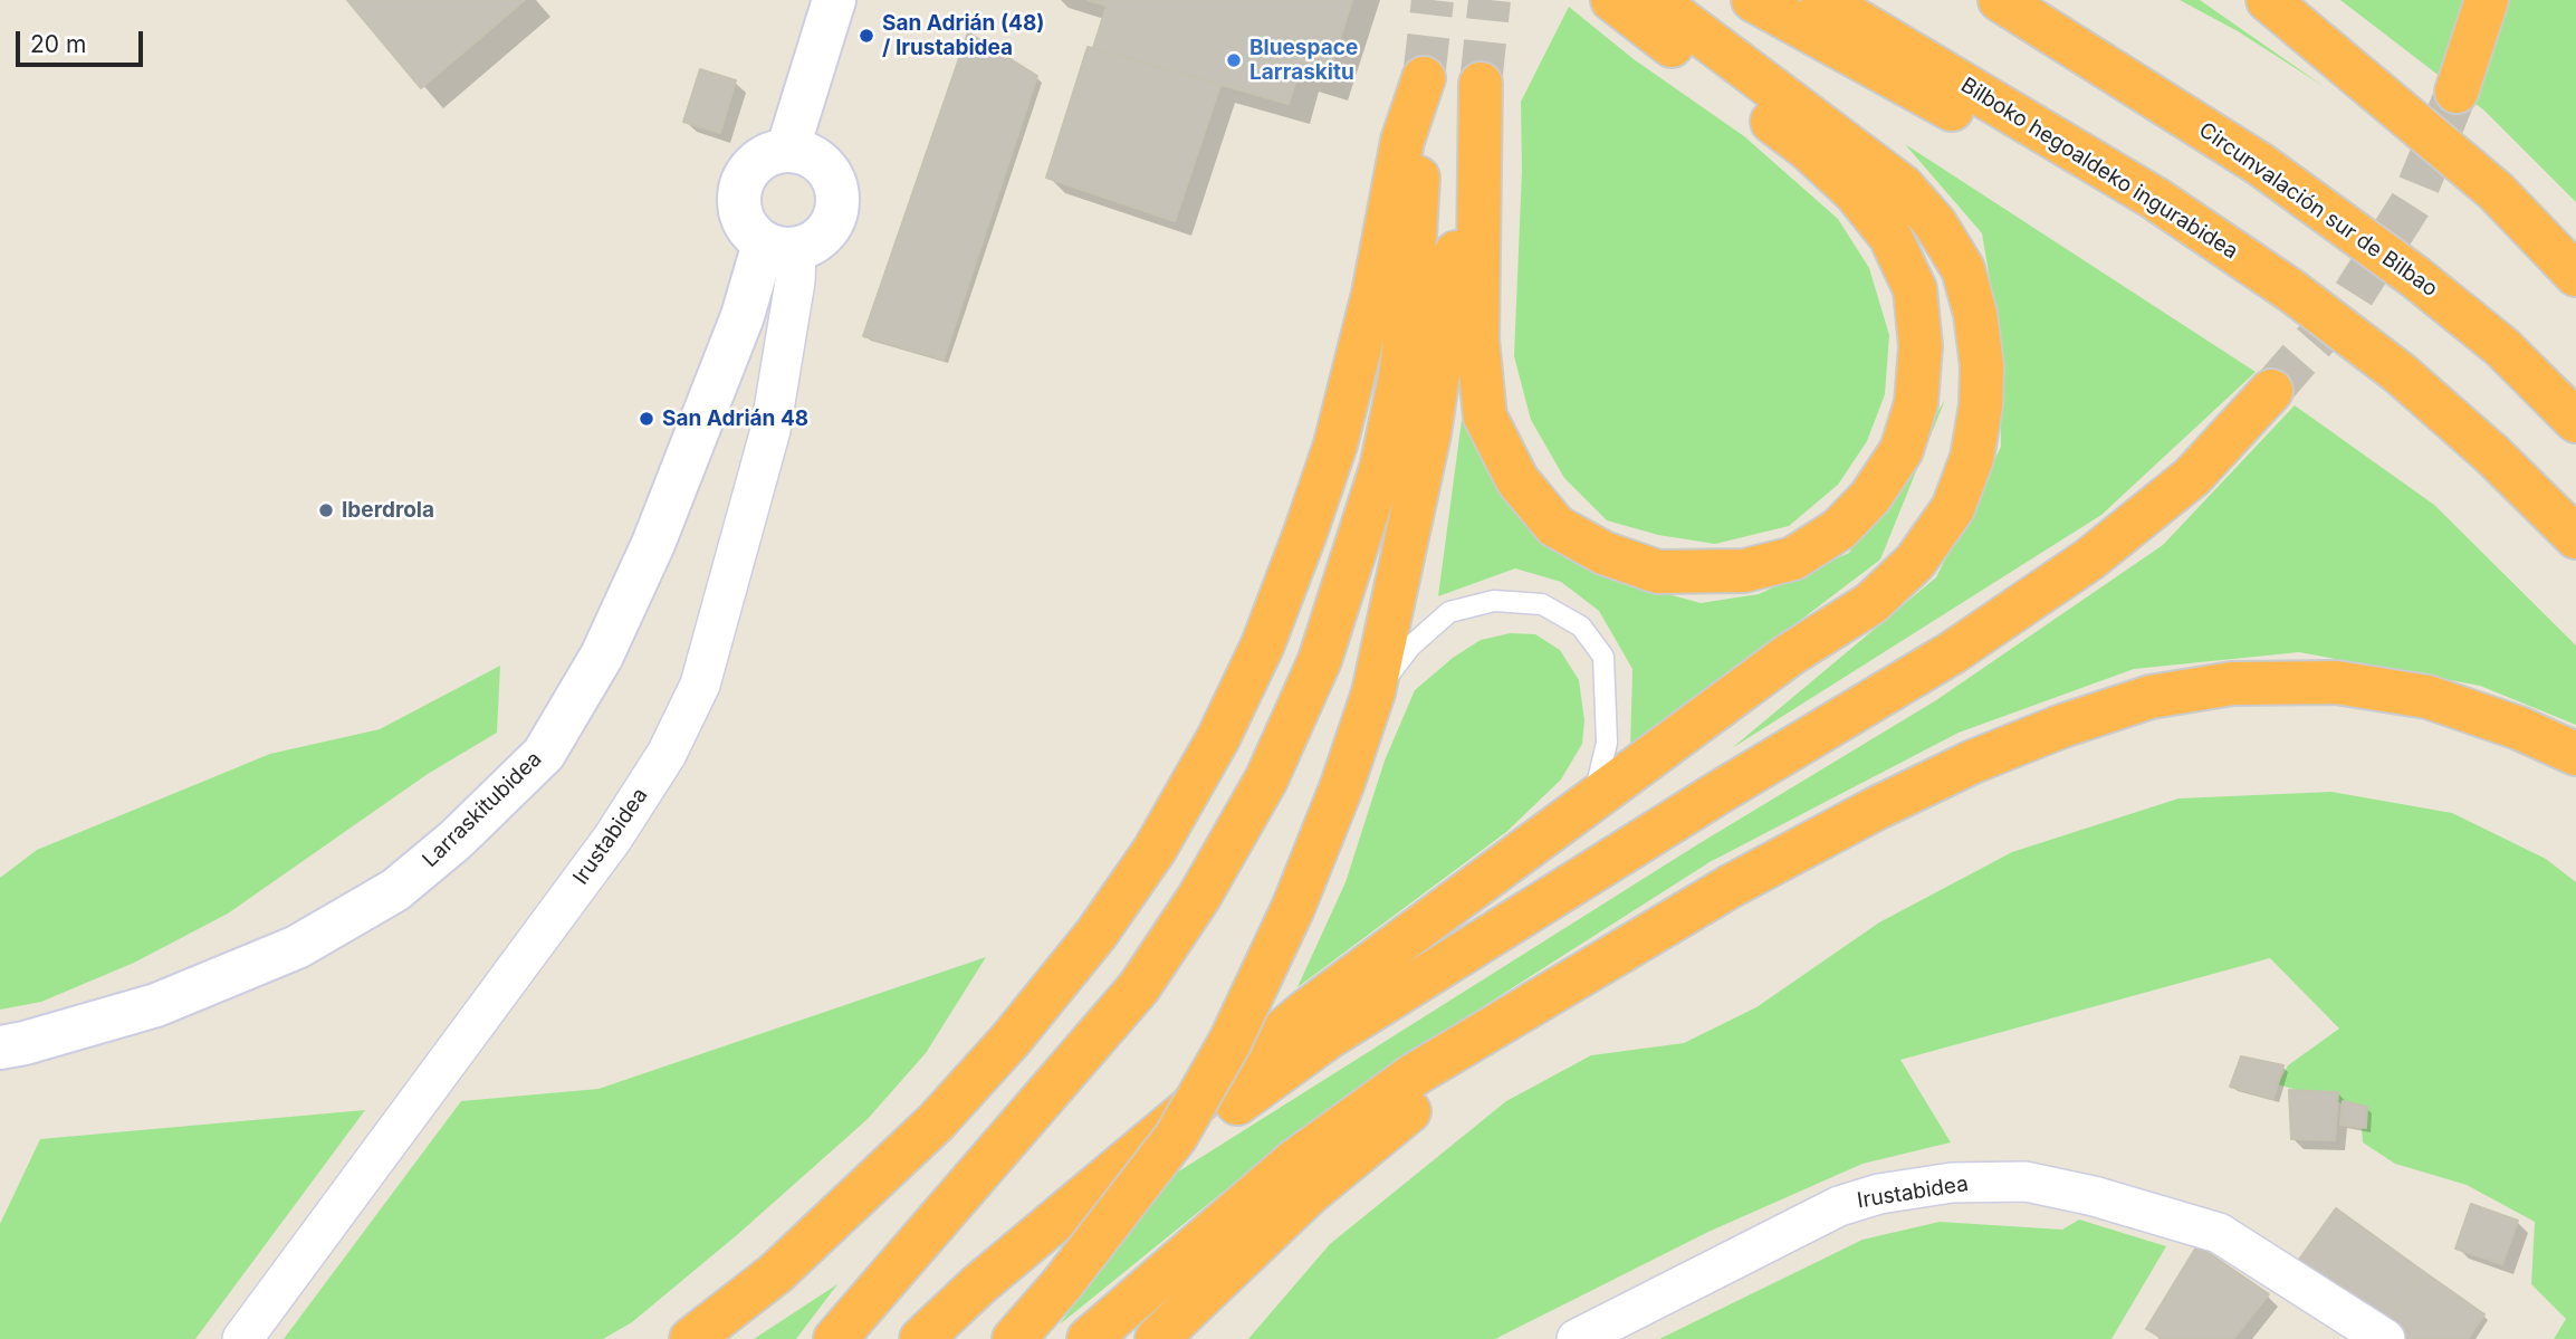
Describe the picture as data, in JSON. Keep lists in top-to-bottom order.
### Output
{
  "streets": {
    "highway": ["Bilboko hegoaldeko ingurabidea", "Circunvalación sur de Bilbao"],
    "street": ["Larraskitubidea", "Irustabidea"]
  },
  "crossings": [
    ["Larraskitubidea", "Irustabidea"]
  ],
  "places": [
    "San Adrián (48) / Irustabidea",
    "Bluespace Larraskitu",
    "San Adrián 48",
    "Iberdrola"
  ],
  "scale_bar": "20 m"
}
